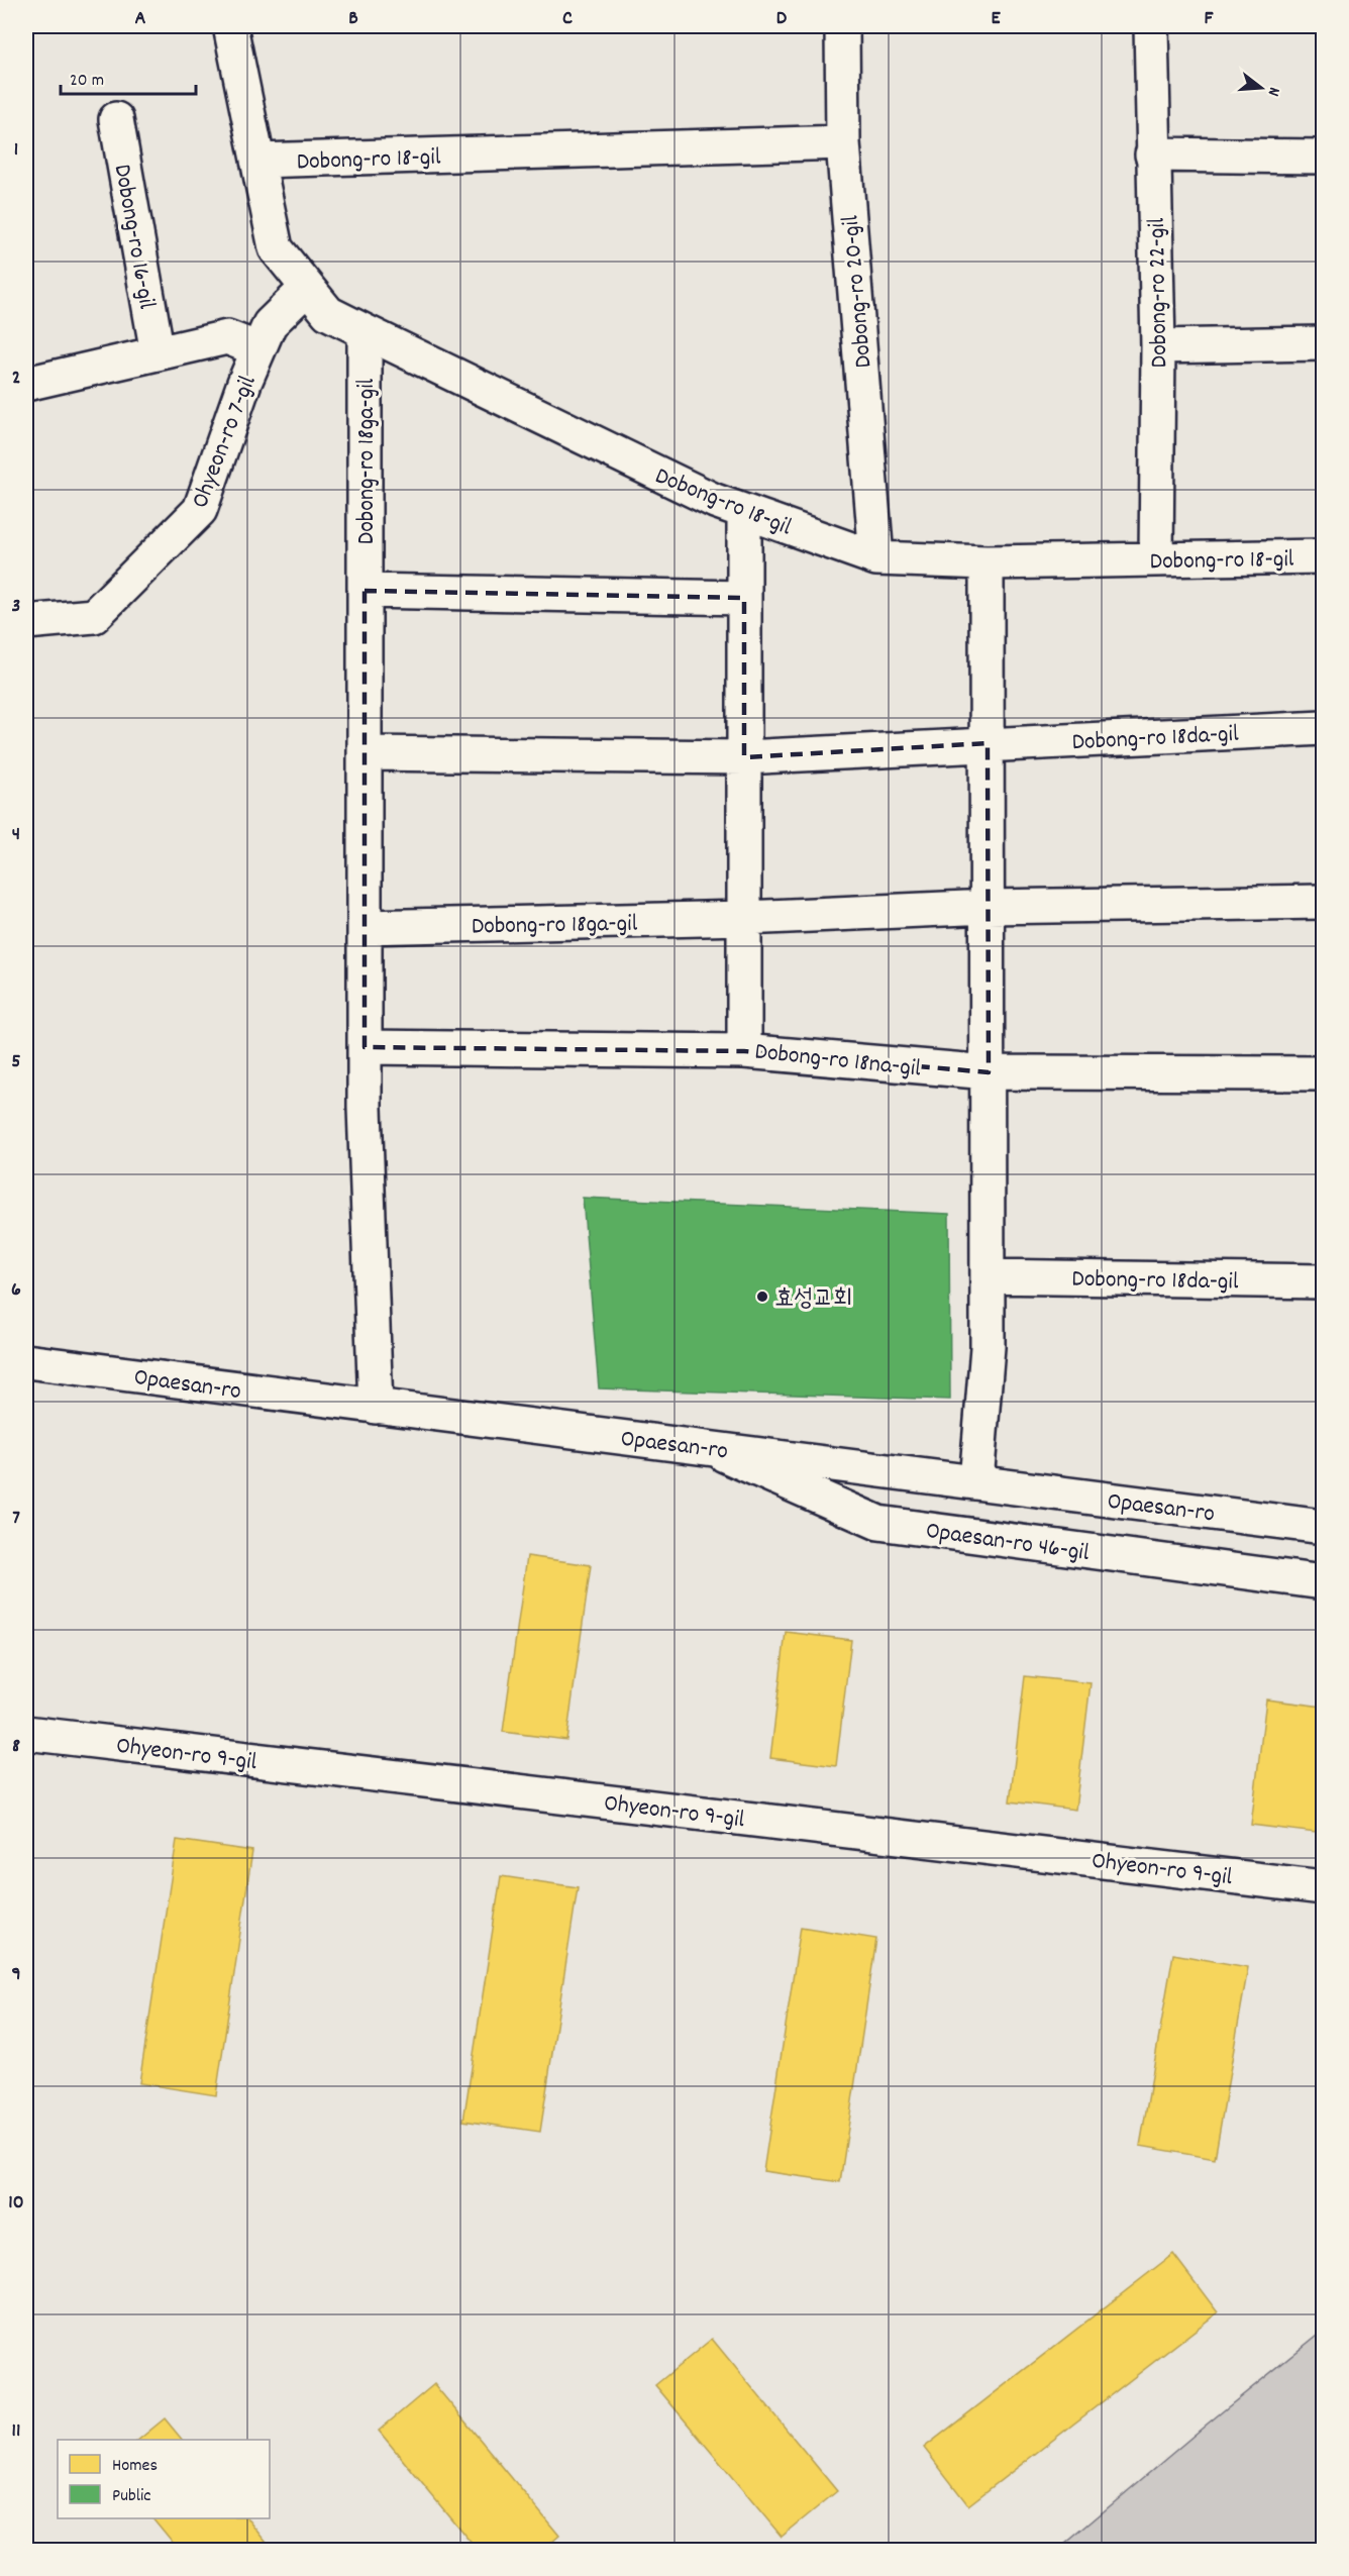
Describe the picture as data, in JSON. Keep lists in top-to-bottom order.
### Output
{
  "streets": {
    "street": [
      "Dobong-ro 18-gil",
      "Dobong-ro 16-gil",
      "Dobong-ro 20-gil",
      "Dobong-ro 22-gil",
      "Ohyeon-ro 7-gil",
      "Dobong-ro 18ga-gil",
      "Dobong-ro 18da-gil",
      "Dobong-ro 18na-gil",
      "Opaesan-ro",
      "Opaesan-ro 46-gil",
      "Ohyeon-ro 9-gil"
    ]
  },
  "crossings": [
    ["Dobong-ro 18-gil", "Dobong-ro 20-gil"],
    ["Dobong-ro 18-gil", "Dobong-ro 22-gil"],
    ["Dobong-ro 18-gil", "Ohyeon-ro 7-gil"],
    ["Dobong-ro 18-gil", "Dobong-ro 18ga-gil"],
    ["Dobong-ro 18-gil", "Dobong-ro 18na-gil"],
    ["Dobong-ro 18ga-gil", "Dobong-ro 18na-gil"],
    ["Dobong-ro 18ga-gil", "Opaesan-ro"],
    ["Opaesan-ro", "Opaesan-ro 46-gil"]
  ],
  "places": ["효성교회"],
  "legend": ["Homes", "Public"],
  "scale_bar": "20 m",
  "north": "right",
  "grid": {
    "columns": [
      "A",
      "B",
      "C",
      "D",
      "E",
      "F"
    ],
    "rows": [
      "1",
      "2",
      "3",
      "4",
      "5",
      "6",
      "7",
      "8",
      "9",
      "10",
      "11"
    ]
  }
}
